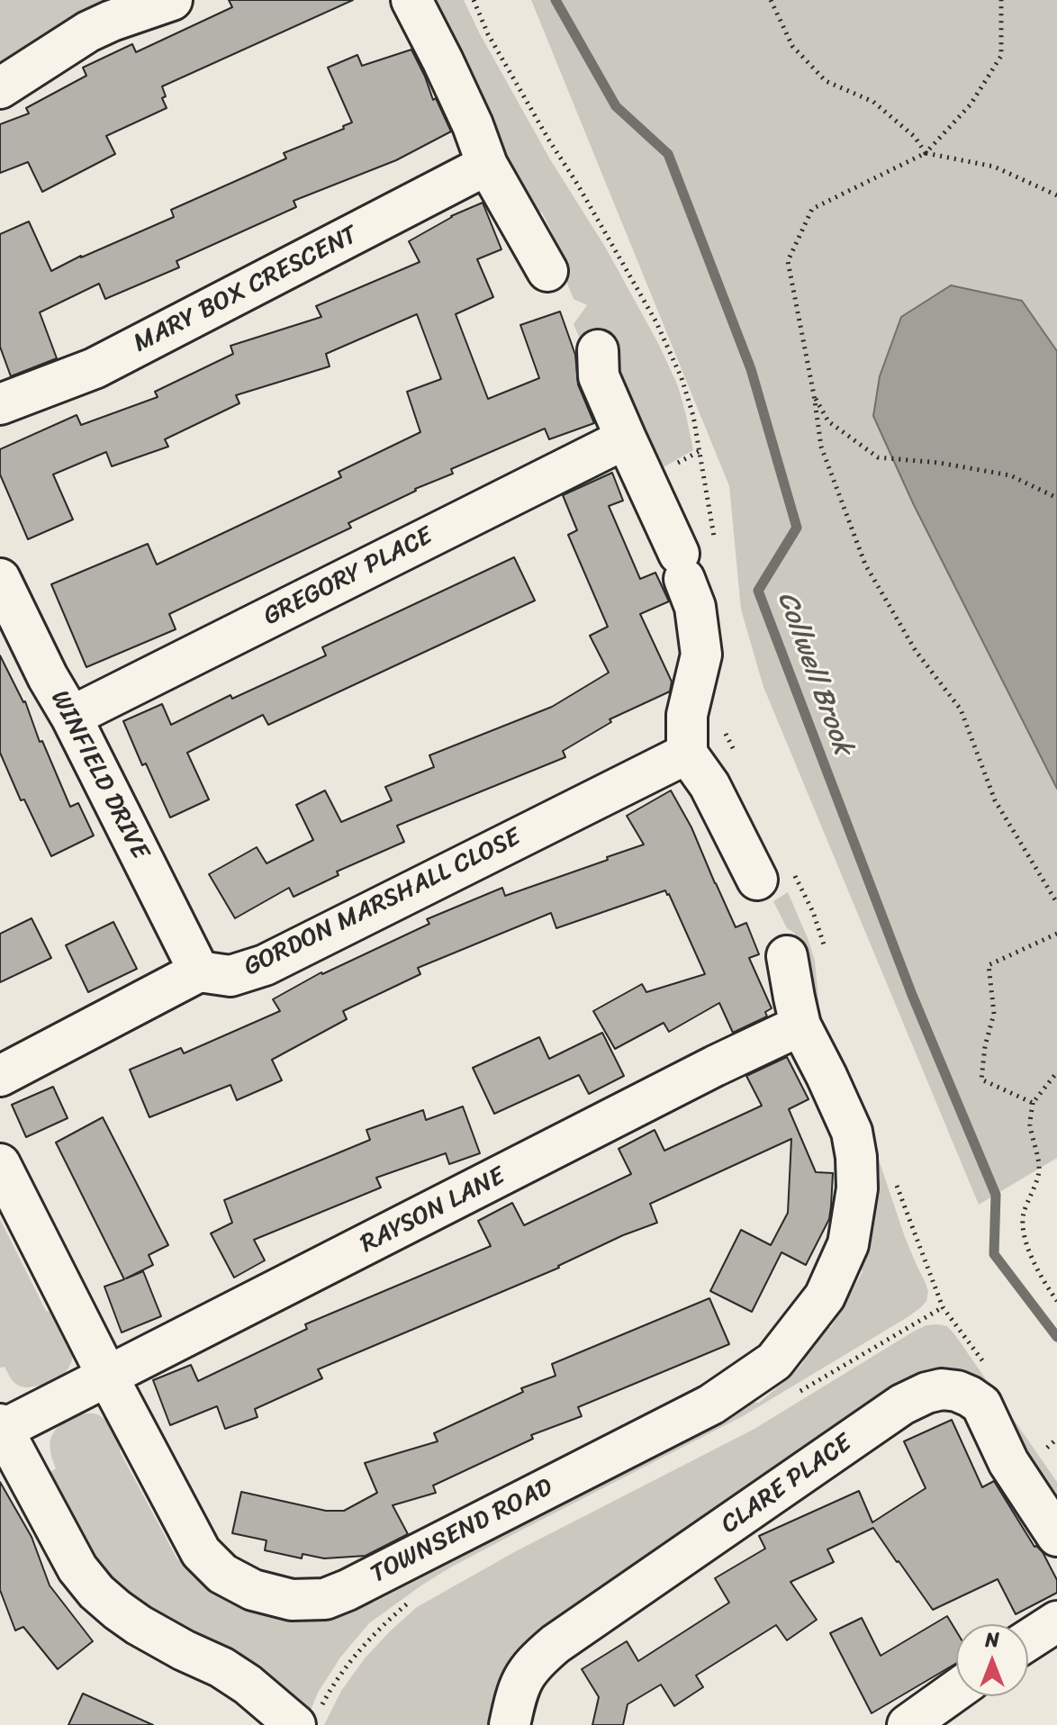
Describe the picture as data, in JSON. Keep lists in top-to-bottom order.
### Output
{
  "streets": {
    "street": [
      "MARY BOX CRESCENT",
      "GREGORY PLACE",
      "WINFIELD DRIVE",
      "GORDON MARSHALL CLOSE",
      "RAYSON LANE",
      "CLARE PLACE",
      "TOWNSEND ROAD"
    ]
  },
  "crossings": [
    ["GREGORY PLACE", "WINFIELD DRIVE"],
    ["WINFIELD DRIVE", "GORDON MARSHALL CLOSE"],
    ["RAYSON LANE", "TOWNSEND ROAD"]
  ],
  "water": ["Collwell Brook"],
  "north": "top"
}
